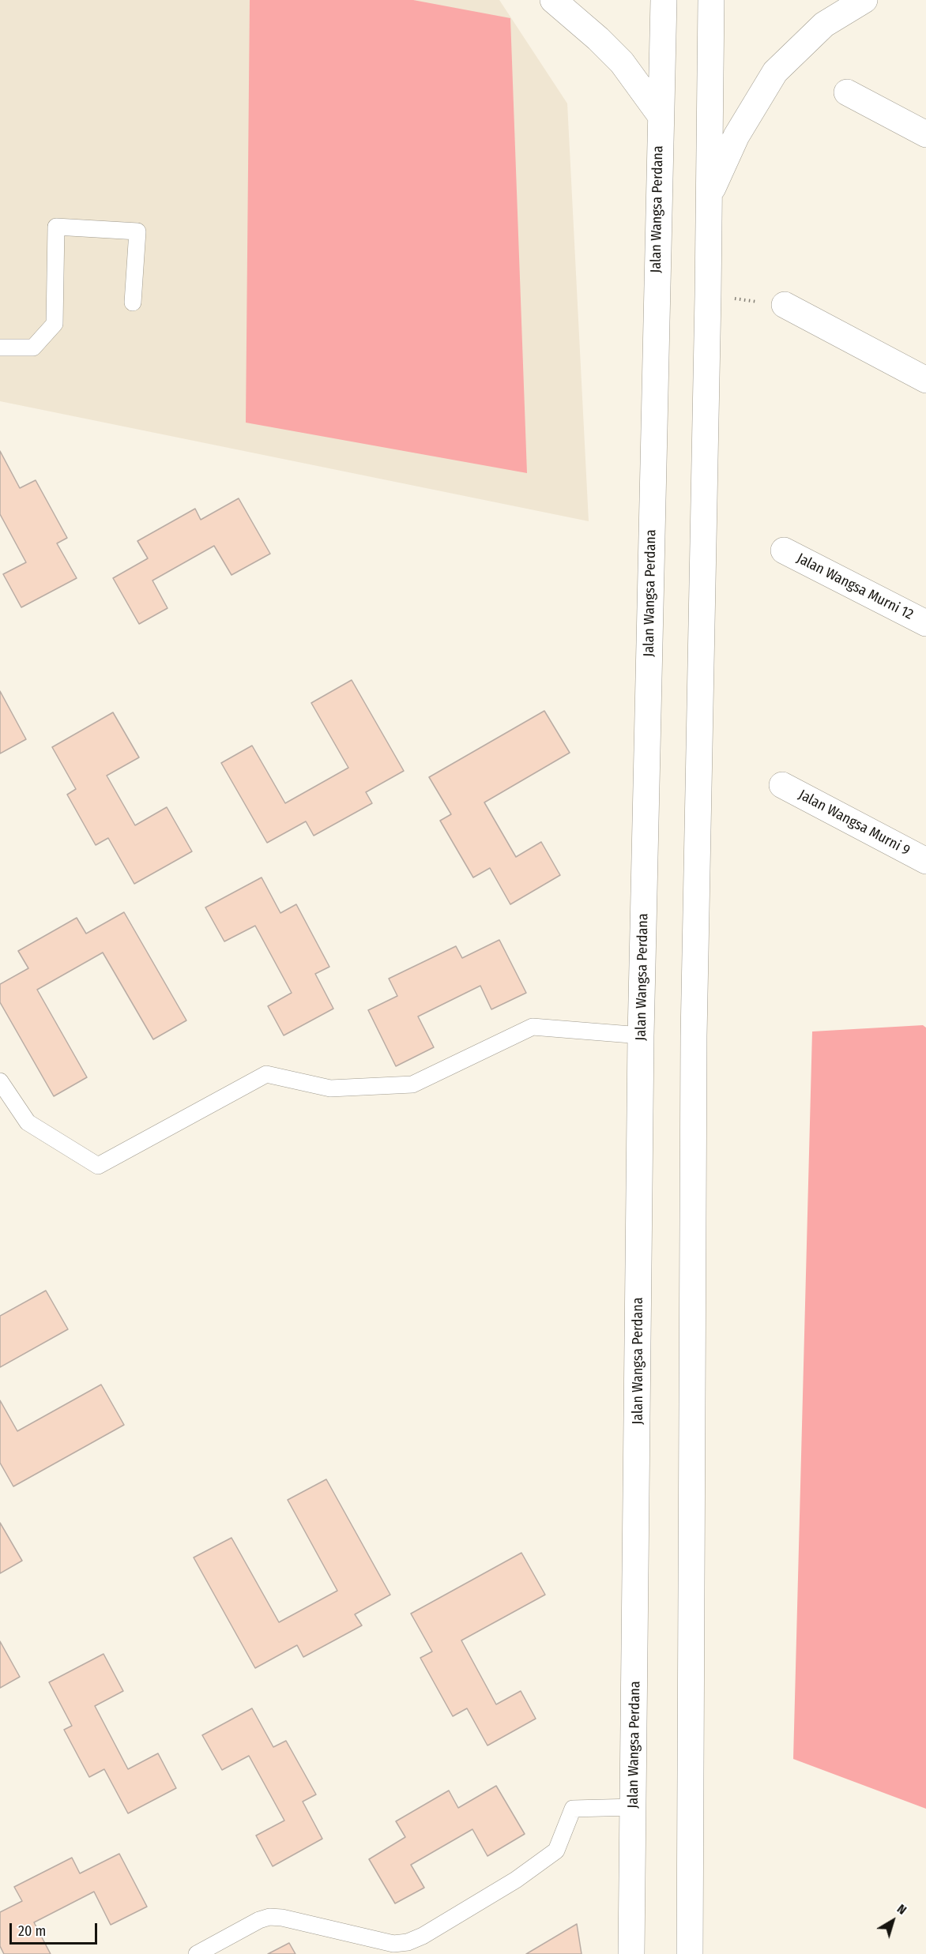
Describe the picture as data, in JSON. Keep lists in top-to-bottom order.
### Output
{
  "streets": {
    "main road": ["Jalan Wangsa Perdana", "Jalan Wangsa Murni 12", "Jalan Wangsa Murni 9"]
  },
  "scale_bar": "20 m",
  "north": "top right"
}
